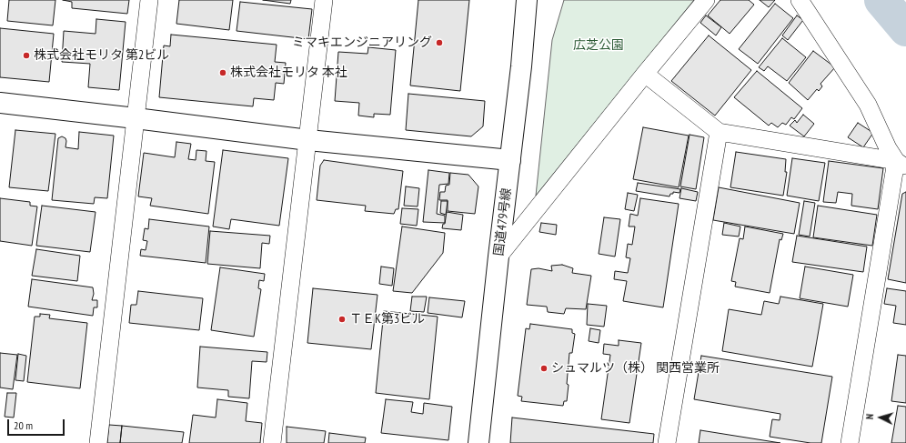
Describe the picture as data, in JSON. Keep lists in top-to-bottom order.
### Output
{
  "streets": {
    "main road": ["国道479号線"]
  },
  "parks": ["広芝公園"],
  "places": [
    "ミマキエンジニアリング",
    "株式会社モリタ 第2ビル",
    "株式会社モリタ 本社",
    "ＴＥK第3ビル",
    "シュマルツ（株） 関西営業所"
  ],
  "scale_bar": "20 m",
  "north": "left"
}
